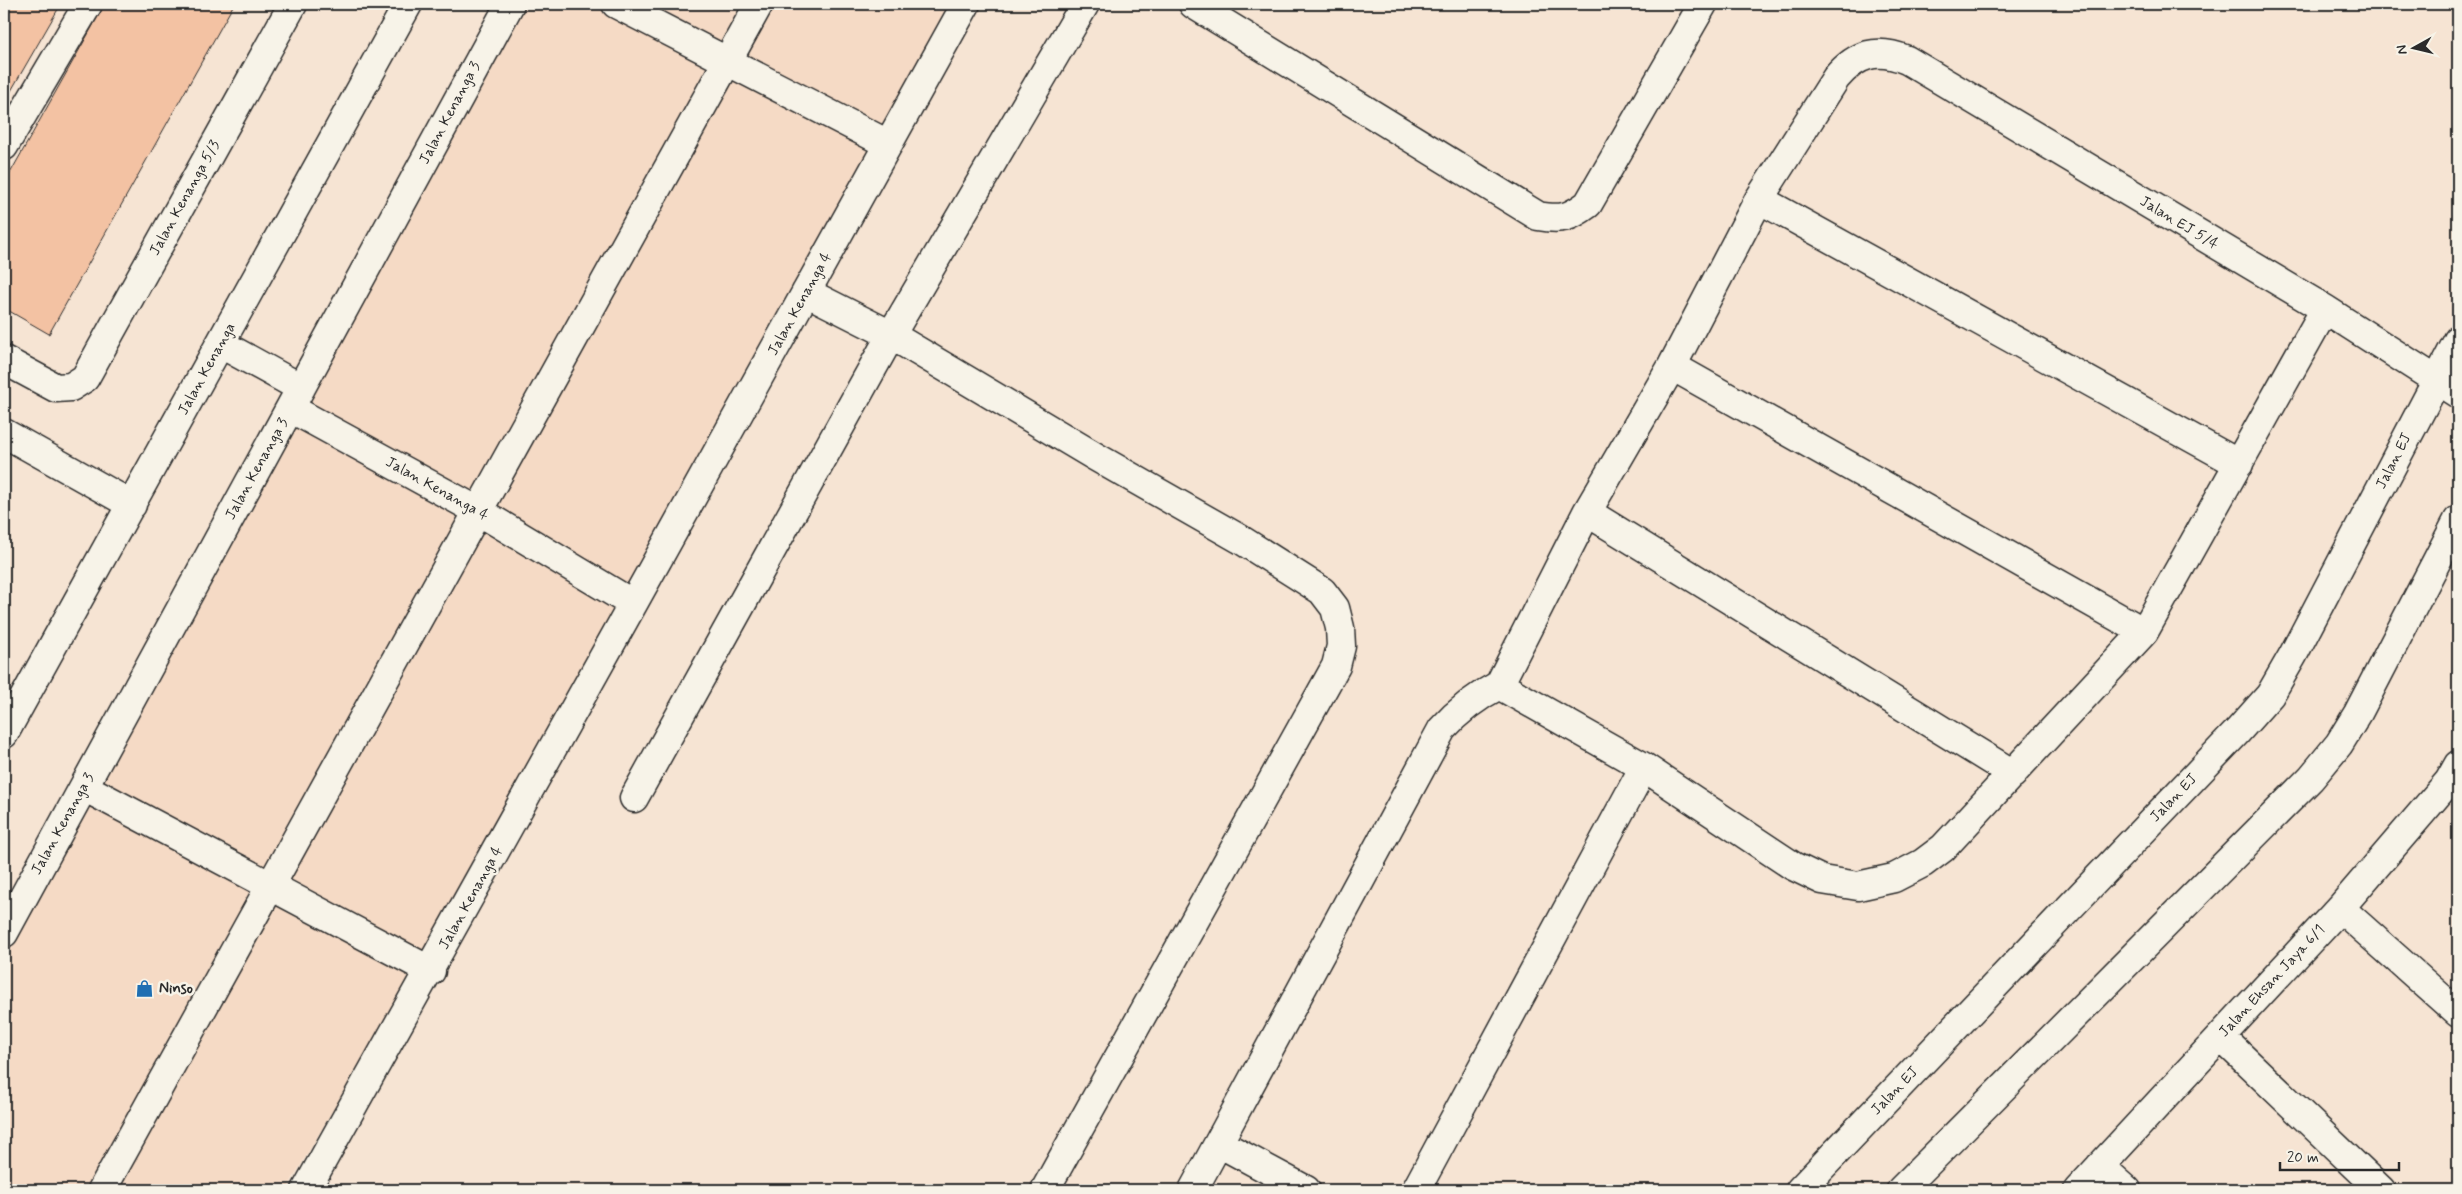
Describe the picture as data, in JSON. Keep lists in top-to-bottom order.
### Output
{
  "streets": {
    "street": [
      "Jalan Kenanga 3",
      "Jalan Kenanga 5/3",
      "Jalan EJ 5/4",
      "Jalan Kenanga 4",
      "Jalan Kenanga",
      "Jalan EJ",
      "Jalan Ehsan Jaya 6/1"
    ]
  },
  "crossings": [
    ["Jalan Kenanga 3", "Jalan Kenanga 4"],
    ["Jalan EJ 5/4", "Jalan EJ"],
    ["Jalan Kenanga 4", "Jalan Kenanga"]
  ],
  "places": {
    "shop": ["Ninso"]
  },
  "scale_bar": "20 m",
  "north": "left"
}
